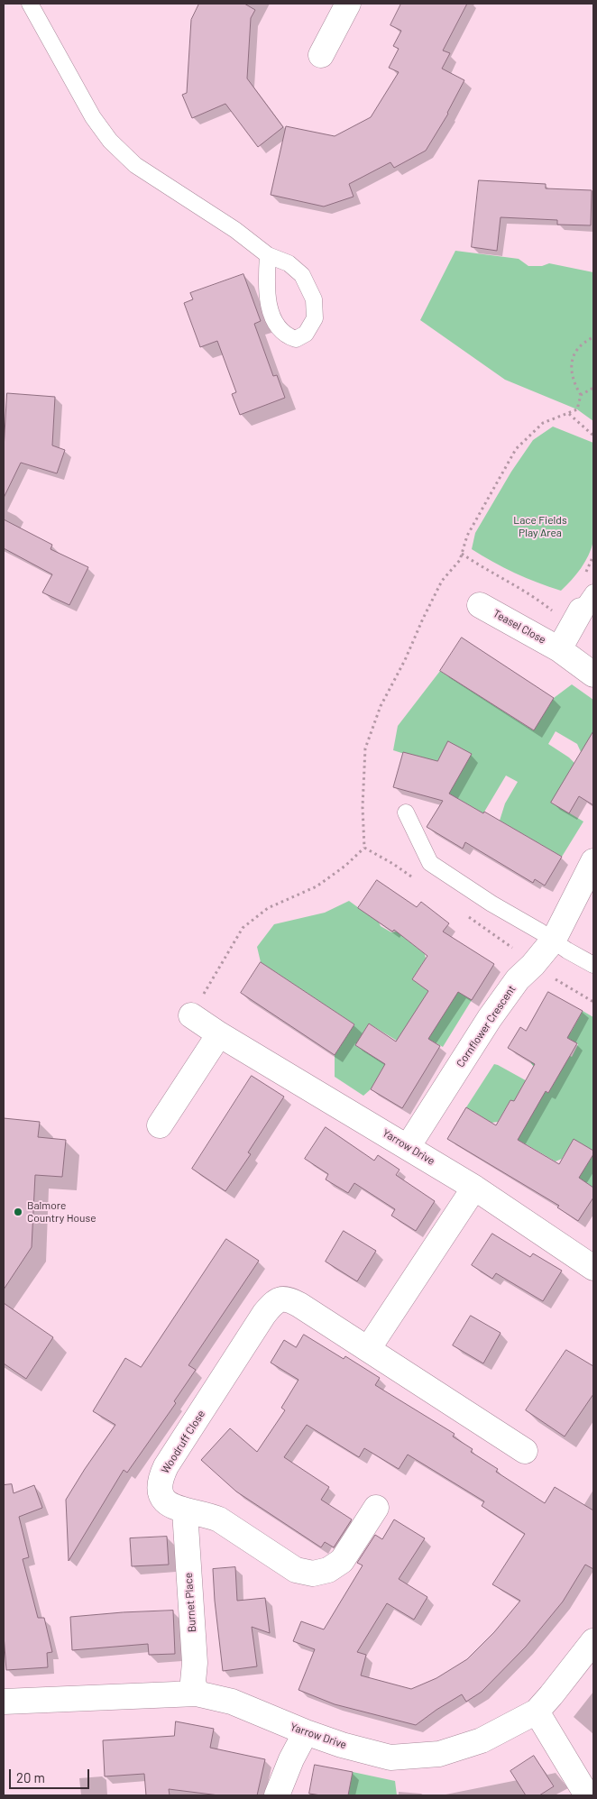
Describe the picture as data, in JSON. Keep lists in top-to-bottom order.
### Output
{
  "streets": {
    "street": [
      "Teasel Close",
      "Cornflower Crescent",
      "Yarrow Drive",
      "Woodruff Close",
      "Burnet Place"
    ]
  },
  "crossings": [
    ["Cornflower Crescent", "Yarrow Drive"],
    ["Yarrow Drive", "Burnet Place"],
    ["Woodruff Close", "Burnet Place"]
  ],
  "parks": ["Lace Fields Play Area"],
  "places": ["Balmore Country House"],
  "scale_bar": "20 m"
}
